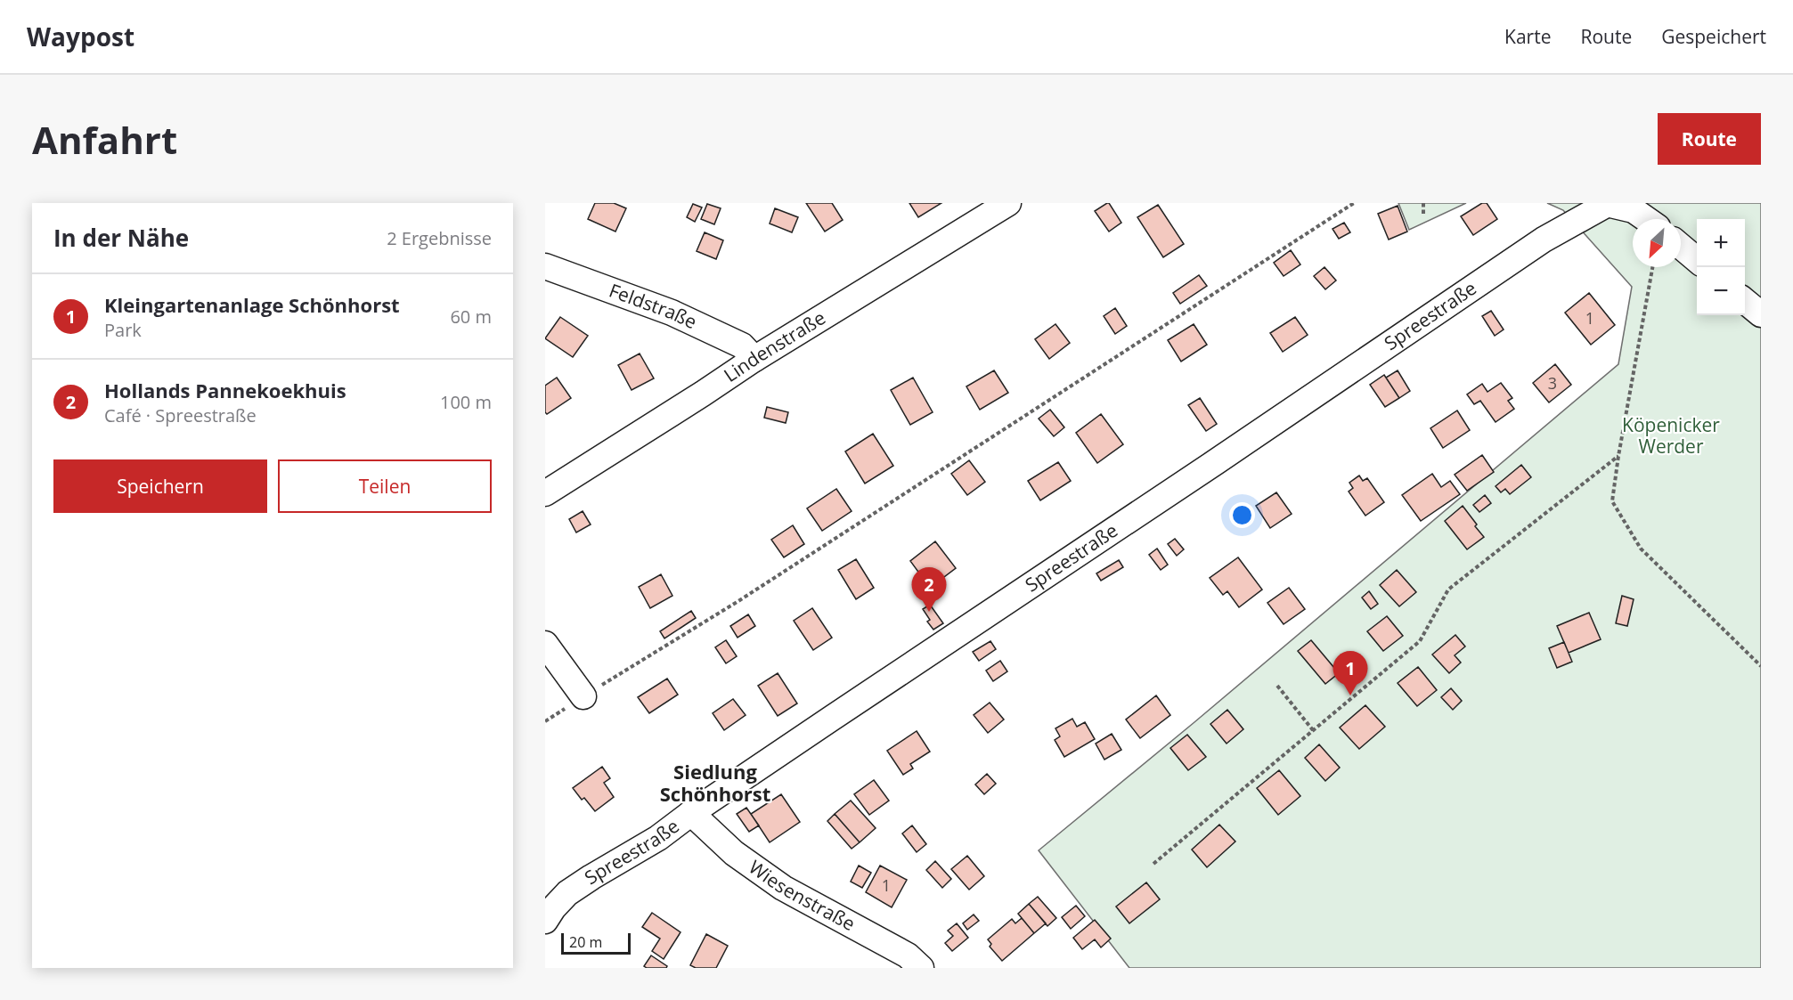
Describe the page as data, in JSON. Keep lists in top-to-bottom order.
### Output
{
  "streets": {
    "street": [
      "Feldstraße",
      "Spreestraße",
      "Lindenstraße",
      "Wiesenstraße"
    ]
  },
  "crossings": [
    ["Feldstraße", "Lindenstraße"],
    ["Spreestraße", "Wiesenstraße"]
  ],
  "districts": ["Siedlung Schönhorst"],
  "parks": ["Köpenicker Werder"],
  "house_numbers": ["1", "3", "1"],
  "scale_bar": "20 m",
  "north": "bottom left",
  "page": {
    "header": "Waypost",
    "nav": ["Karte", "Route", "Gespeichert"],
    "buttons": [
      "Route",
      ["Speichern", "Teilen"]
    ],
    "title": "Anfahrt",
    "heading": ["In der Nähe", "2 Ergebnisse"],
    "map_buttons": ["+", "−"],
    "list": [
      {
        "mark": "1",
        "name": "Kleingartenanlage Schönhorst",
        "note": "Park",
        "value": "60 m"
      },
      {
        "mark": "2",
        "name": "Hollands Pannekoekhuis",
        "note": "Café · Spreestraße",
        "value": "100 m"
      }
    ],
    "pins": ["2", "1"],
    "scale": "20 m"
  }
}
